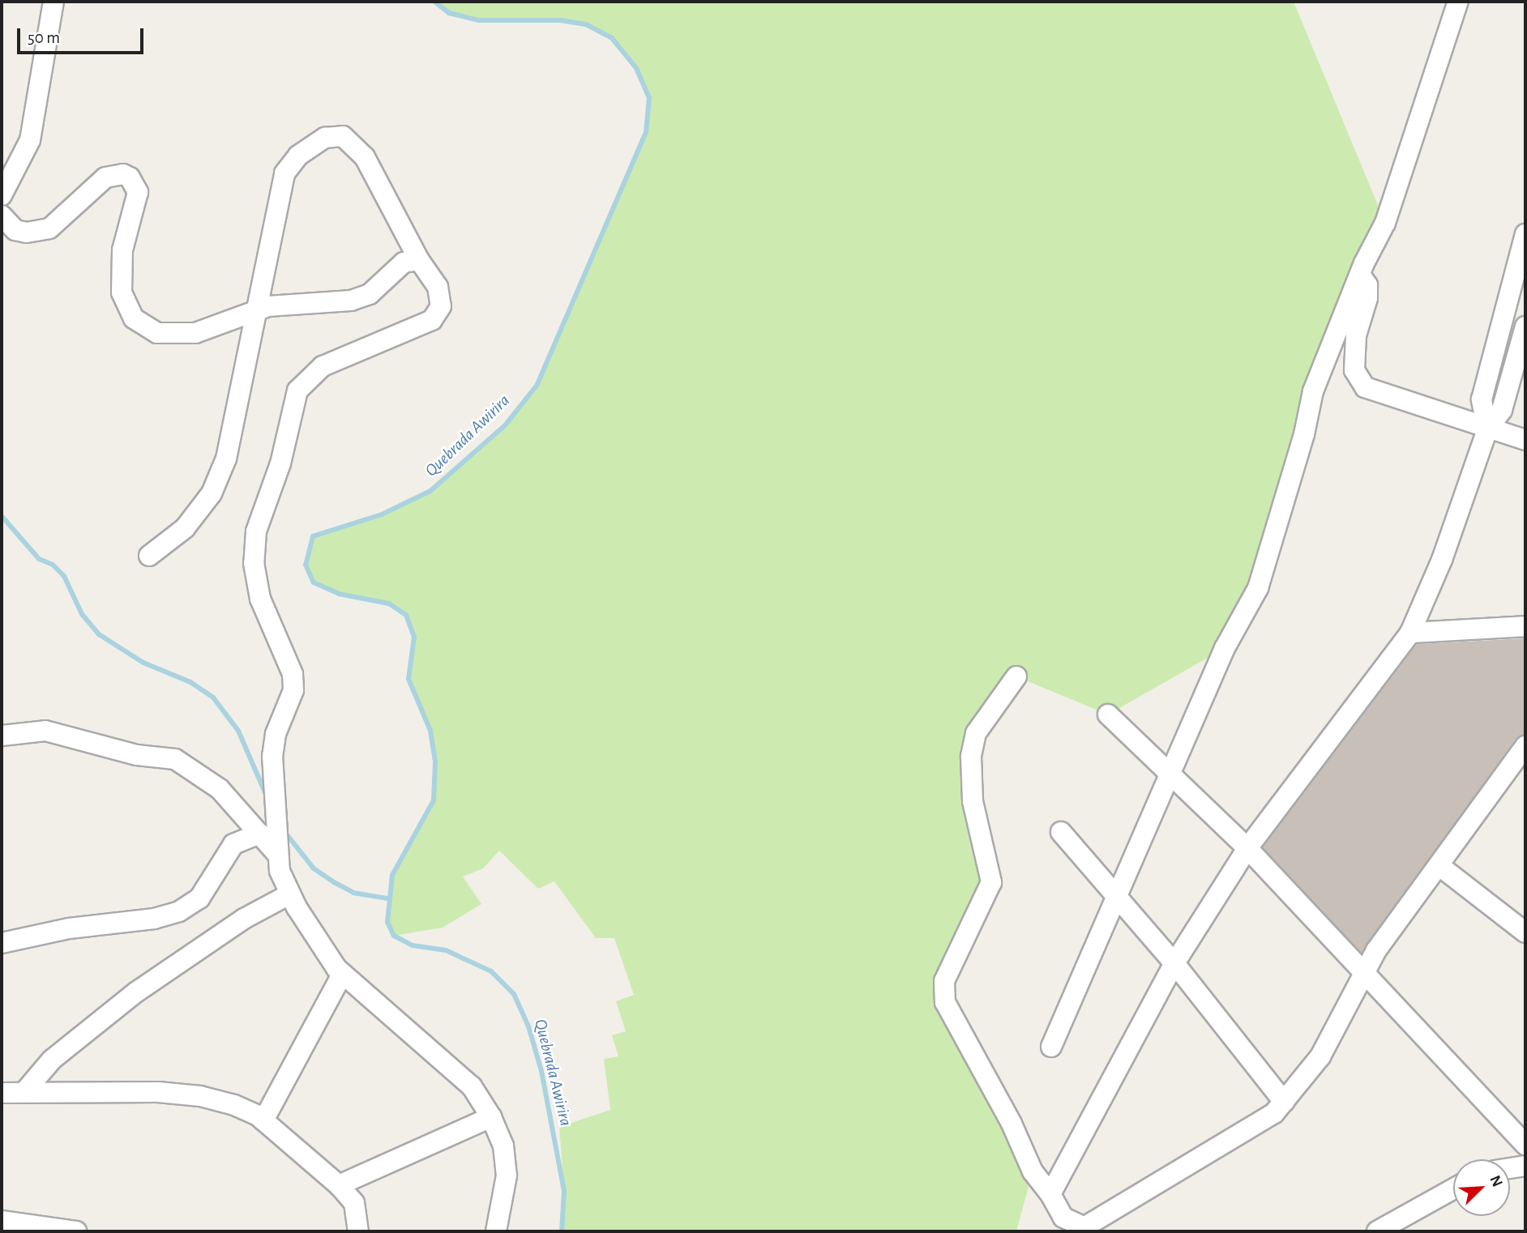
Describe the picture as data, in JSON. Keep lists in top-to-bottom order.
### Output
{
  "water": ["Quebrada Awirira"],
  "scale_bar": "50 m",
  "north": "top right"
}
